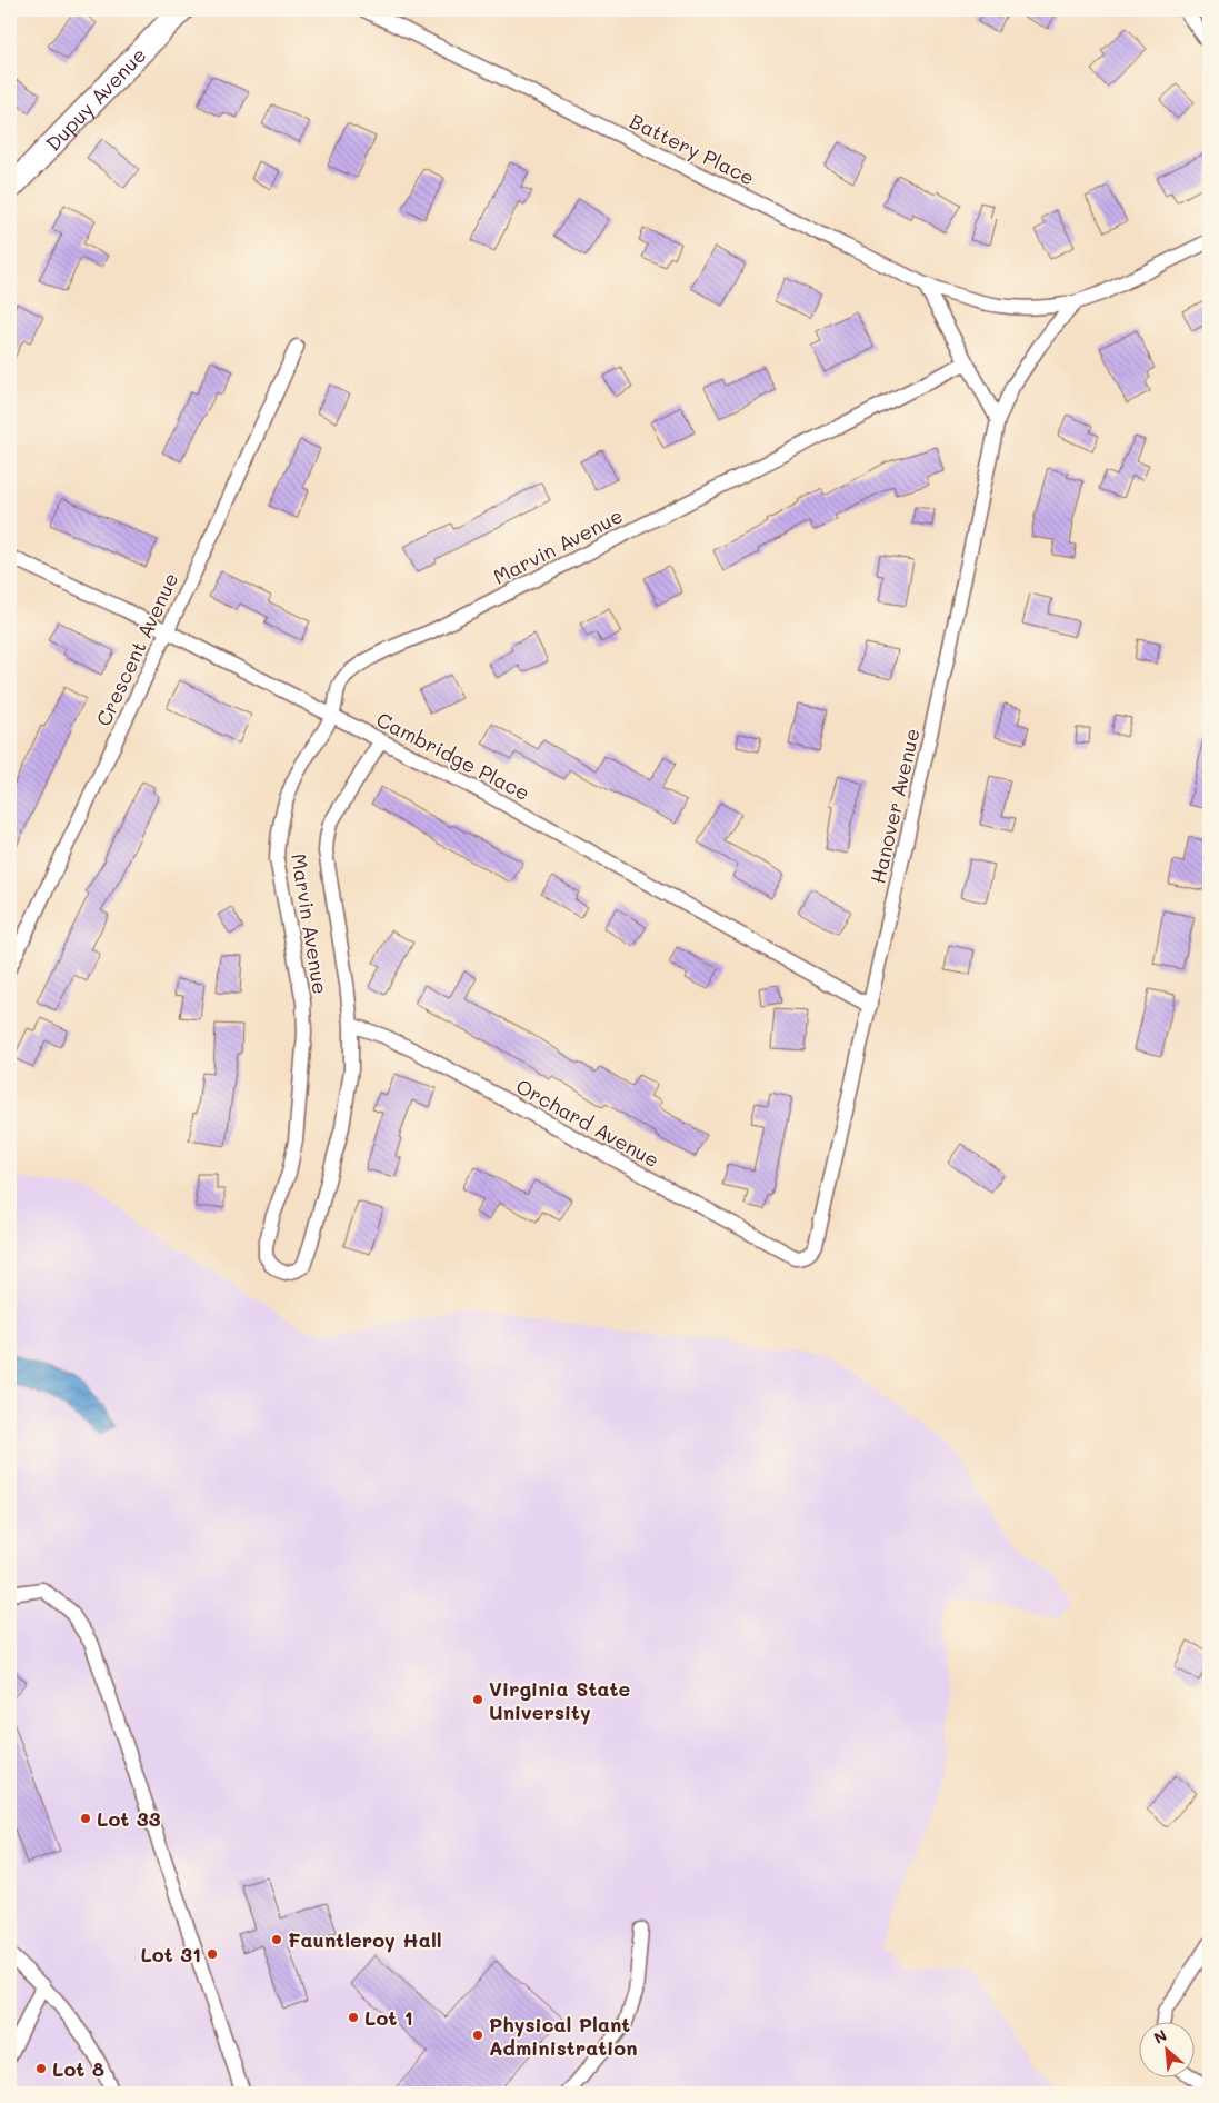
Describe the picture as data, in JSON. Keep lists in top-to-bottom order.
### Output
{
  "streets": {
    "main road": ["Dupuy Avenue"],
    "street": [
      "Battery Place",
      "Marvin Avenue",
      "Crescent Avenue",
      "Cambridge Place",
      "Hanover Avenue",
      "Orchard Avenue"
    ]
  },
  "crossings": [
    ["Marvin Avenue", "Cambridge Place"],
    ["Marvin Avenue", "Orchard Avenue"],
    ["Crescent Avenue", "Cambridge Place"],
    ["Cambridge Place", "Hanover Avenue"],
    ["Hanover Avenue", "Orchard Avenue"]
  ],
  "places": [
    "Virginia State University",
    "Lot 33",
    "Fauntleroy Hall",
    "Lot 31",
    "Lot 1",
    "Physical Plant Administration",
    "Lot 8"
  ],
  "north": "top left"
}
